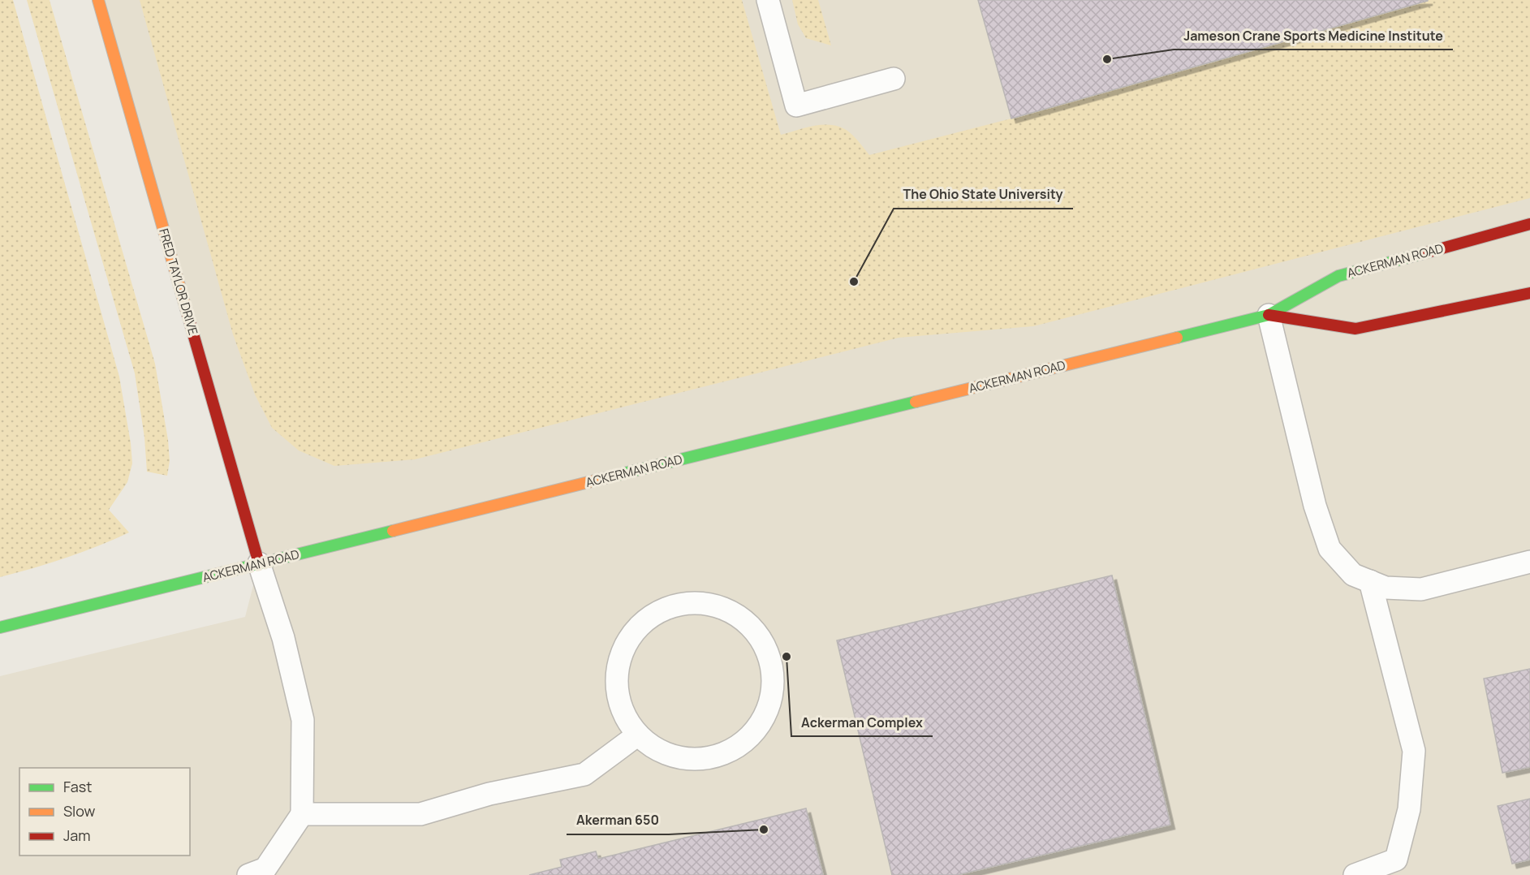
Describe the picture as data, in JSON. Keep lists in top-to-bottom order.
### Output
{
  "streets": {
    "main road": ["ACKERMAN ROAD", "FRED TAYLOR DRIVE"]
  },
  "crossings": [
    ["ACKERMAN ROAD", "FRED TAYLOR DRIVE"]
  ],
  "places": [
    "Jameson Crane Sports Medicine Institute",
    "The Ohio State University",
    "Ackerman Complex",
    "Akerman 650"
  ],
  "legend": ["Fast", "Slow", "Jam"]
}
